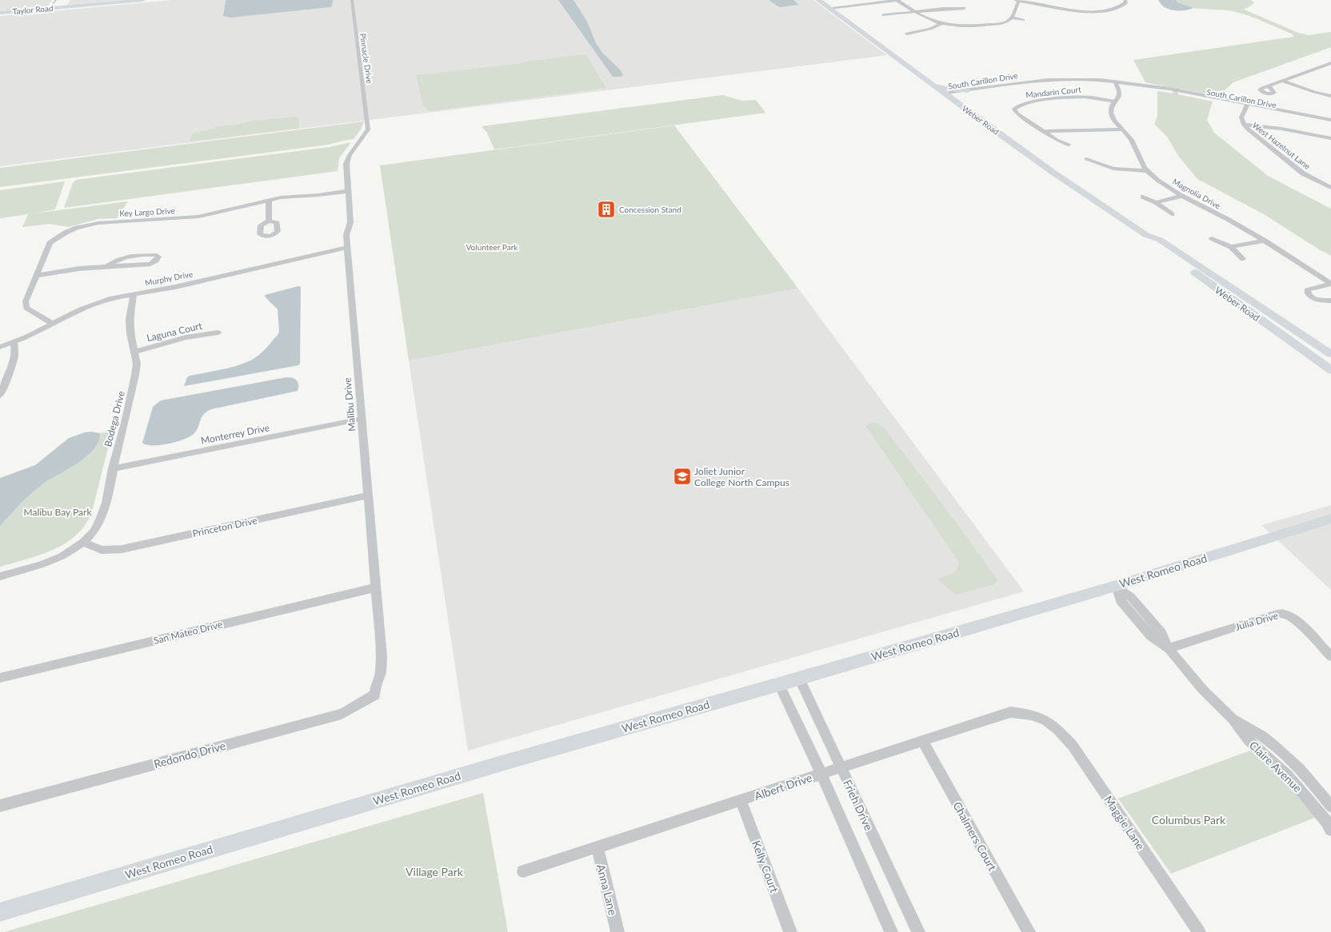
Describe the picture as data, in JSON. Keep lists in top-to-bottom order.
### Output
{
  "streets": {
    "main road": ["Taylor Road", "Weber Road", "West Romeo Road"],
    "street": [
      "Pinnacle Drive",
      "South Carillon Drive",
      "Mandarin Court",
      "West Hazelnut Lane",
      "Magnolia Drive",
      "Key Largo Drive",
      "Murphy Drive",
      "Laguna Court",
      "Malibu Drive",
      "Bodega Drive",
      "Monterrey Drive",
      "Princeton Drive",
      "Julia Drive",
      "San Mateo Drive",
      "Redondo Drive",
      "Claire Avenue",
      "Albert Drive",
      "Frieh Drive",
      "Maggie Lane",
      "Chalmers Court",
      "Kelly Court",
      "Anna Lane"
    ]
  },
  "crossings": [
    ["Pinnacle Drive", "Malibu Drive"],
    ["South Carillon Drive", "Weber Road"],
    ["South Carillon Drive", "West Hazelnut Lane"],
    ["South Carillon Drive", "Magnolia Drive"],
    ["Mandarin Court", "Magnolia Drive"],
    ["Key Largo Drive", "Murphy Drive"],
    ["Key Largo Drive", "Malibu Drive"],
    ["Murphy Drive", "Malibu Drive"],
    ["Murphy Drive", "Bodega Drive"],
    ["Laguna Court", "Bodega Drive"],
    ["Malibu Drive", "Monterrey Drive"],
    ["Malibu Drive", "Princeton Drive"],
    ["Malibu Drive", "San Mateo Drive"],
    ["Malibu Drive", "Redondo Drive"],
    ["Bodega Drive", "Monterrey Drive"],
    ["Bodega Drive", "Princeton Drive"],
    ["West Romeo Road", "Claire Avenue"],
    ["West Romeo Road", "Frieh Drive"],
    ["Julia Drive", "Claire Avenue"],
    ["Albert Drive", "Frieh Drive"],
    ["Albert Drive", "Maggie Lane"],
    ["Albert Drive", "Chalmers Court"],
    ["Albert Drive", "Kelly Court"],
    ["Albert Drive", "Anna Lane"]
  ],
  "parks": [
    "Volunteer Park",
    "Malibu Bay Park",
    "Columbus Park",
    "Village Park"
  ],
  "places": {
    "building": ["Concession Stand"],
    "school or university": ["Joliet Junior College North Campus"]
  }
}
